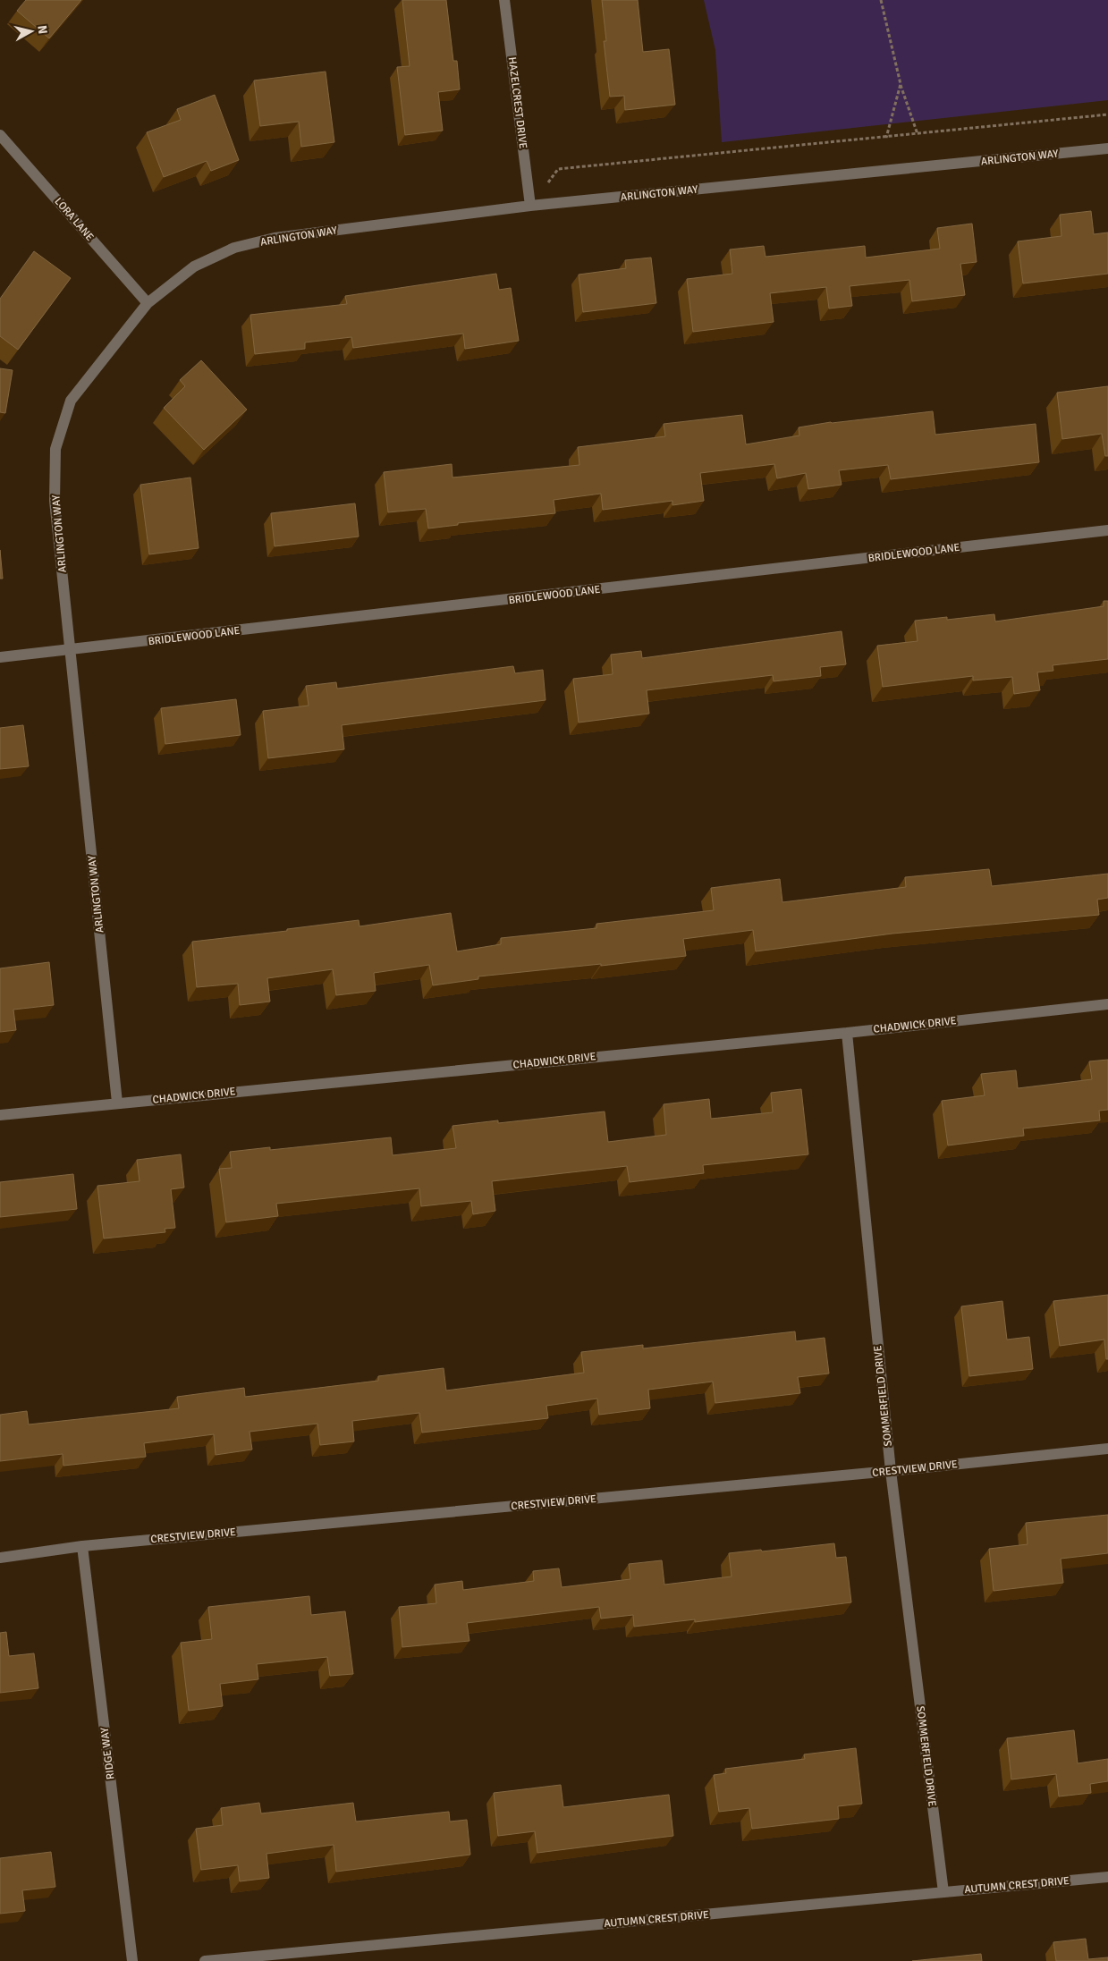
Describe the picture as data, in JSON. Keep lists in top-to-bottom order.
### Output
{
  "streets": {
    "street": [
      "HAZELCREST DRIVE",
      "ARLINGTON WAY",
      "LORA LANE",
      "BRIDLEWOOD LANE",
      "CHADWICK DRIVE",
      "SOMMERFIELD DRIVE",
      "CRESTVIEW DRIVE",
      "RIDGE WAY",
      "AUTUMN CREST DRIVE"
    ]
  },
  "crossings": [
    ["HAZELCREST DRIVE", "ARLINGTON WAY"],
    ["ARLINGTON WAY", "LORA LANE"],
    ["ARLINGTON WAY", "BRIDLEWOOD LANE"],
    ["ARLINGTON WAY", "CHADWICK DRIVE"],
    ["CHADWICK DRIVE", "SOMMERFIELD DRIVE"],
    ["SOMMERFIELD DRIVE", "CRESTVIEW DRIVE"],
    ["SOMMERFIELD DRIVE", "AUTUMN CREST DRIVE"],
    ["CRESTVIEW DRIVE", "RIDGE WAY"]
  ],
  "north": "right"
}
